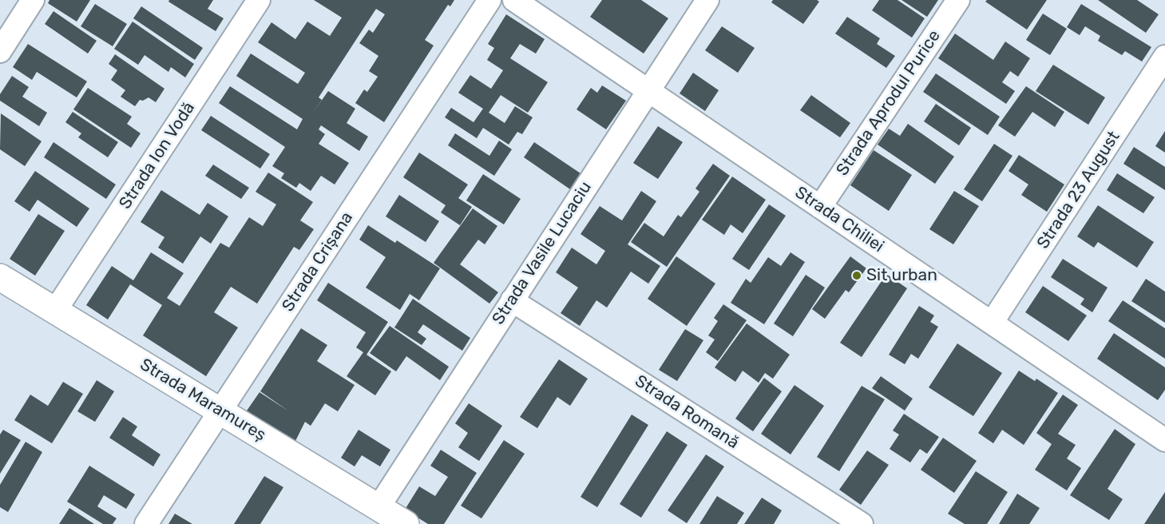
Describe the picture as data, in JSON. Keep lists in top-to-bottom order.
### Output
{
  "streets": {
    "street": [
      "Strada Aprodul Purice",
      "Strada Ion Vodă",
      "Strada 23 August",
      "Strada Chiliei",
      "Strada Vasile Lucaciu",
      "Strada Crișana",
      "Strada Maramureș",
      "Strada Romană"
    ]
  },
  "crossings": [
    ["Strada Aprodul Purice", "Strada Chiliei"],
    ["Strada Ion Vodă", "Strada Maramureș"],
    ["Strada 23 August", "Strada Chiliei"],
    ["Strada Chiliei", "Strada Vasile Lucaciu"],
    ["Strada Vasile Lucaciu", "Strada Maramureș"],
    ["Strada Vasile Lucaciu", "Strada Romană"],
    ["Strada Crișana", "Strada Maramureș"]
  ],
  "places": ["Sit urban"]
}
